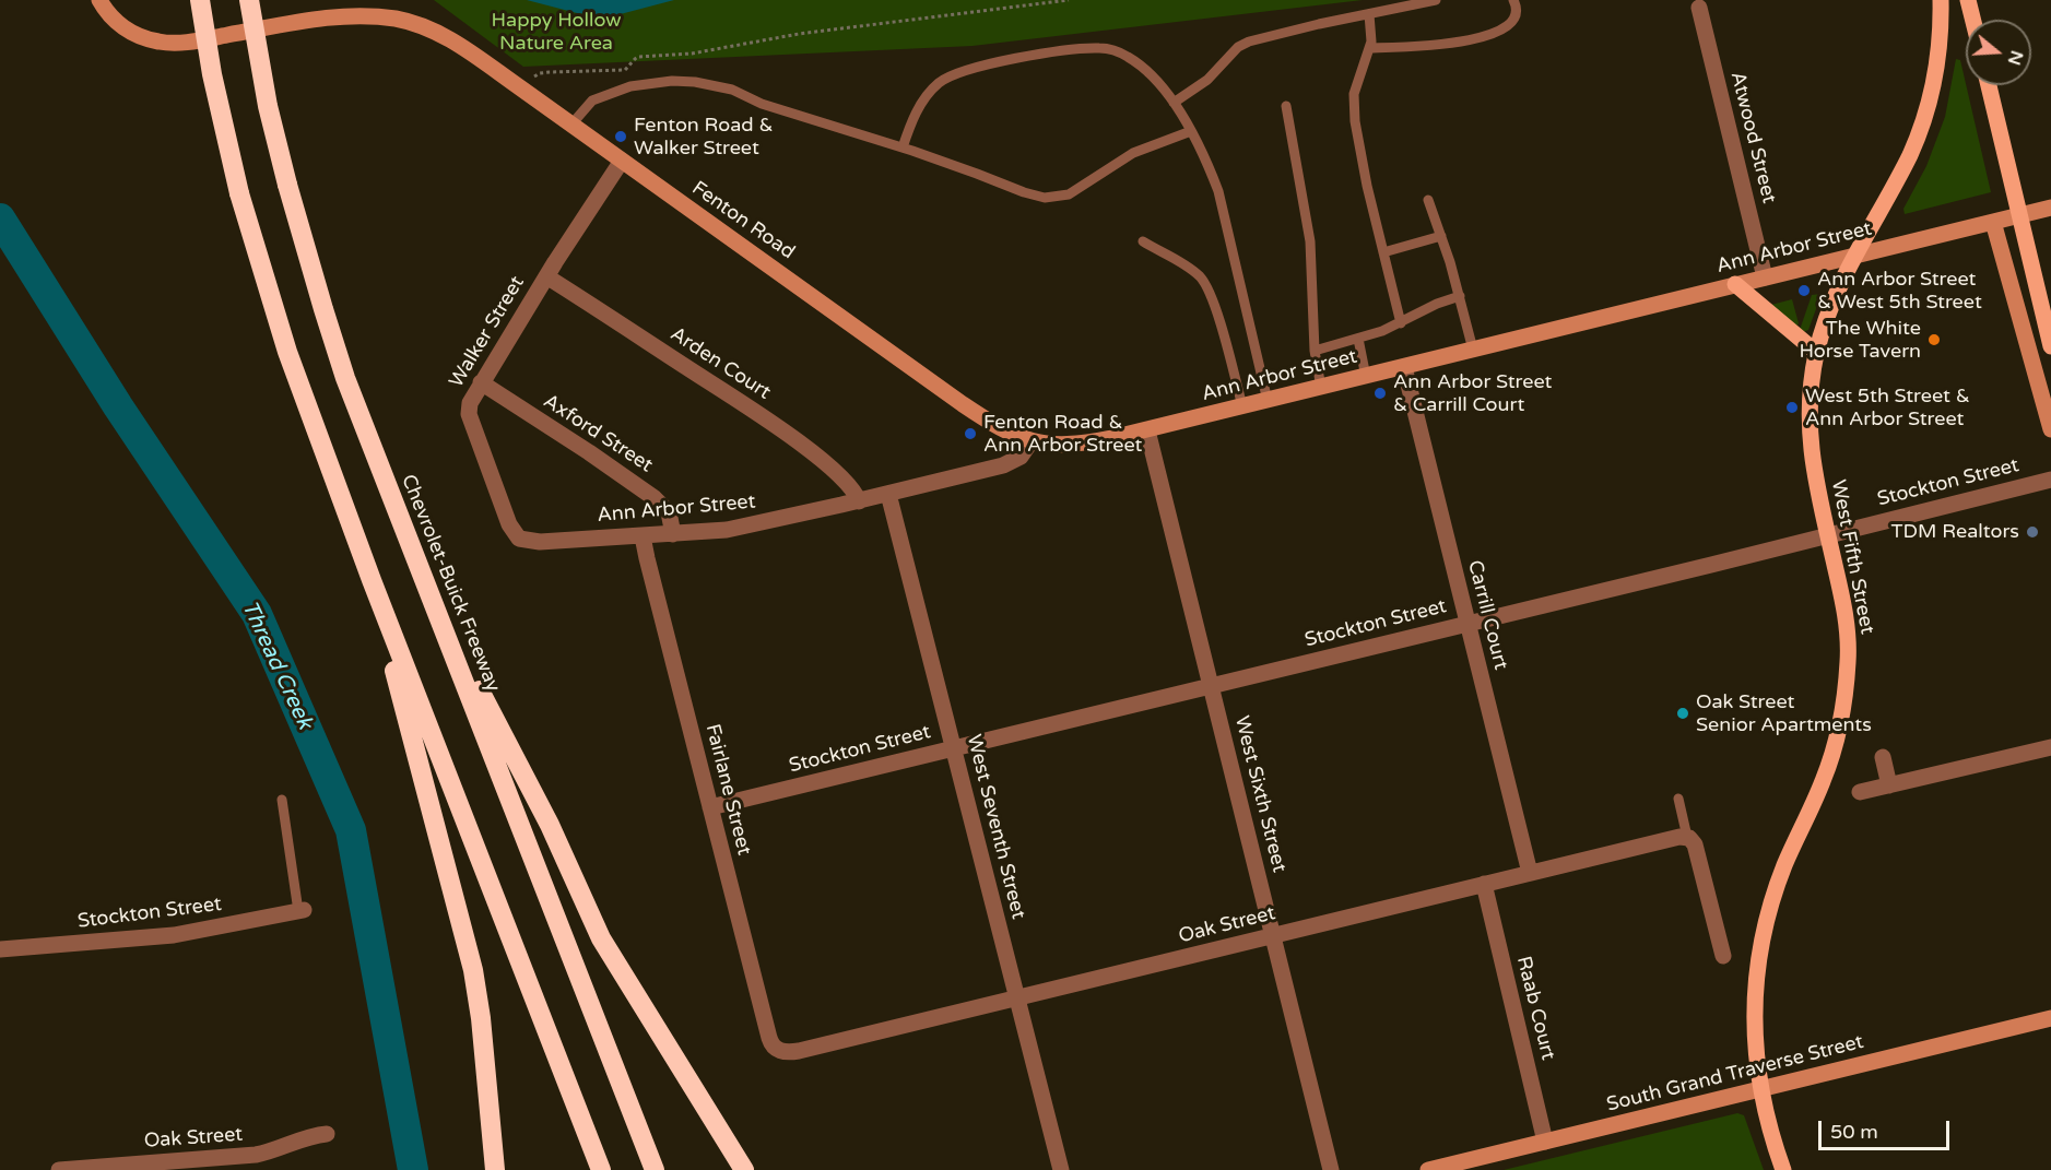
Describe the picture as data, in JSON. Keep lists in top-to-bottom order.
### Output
{
  "streets": {
    "highway": ["Chevrolet-Buick Freeway"],
    "main road": ["West Fifth Street"],
    "street": [
      "Atwood Street",
      "Fenton Road",
      "Ann Arbor Street",
      "Walker Street",
      "Arden Court",
      "Axford Street",
      "Stockton Street",
      "Carrill Court",
      "Fairlane Street",
      "West Sixth Street",
      "West Seventh Street",
      "Oak Street",
      "Raab Court",
      "South Grand Traverse Street"
    ]
  },
  "crossings": [
    ["Atwood Street", "Ann Arbor Street"],
    ["Fenton Road", "Ann Arbor Street"],
    ["Fenton Road", "Walker Street"],
    ["Ann Arbor Street", "Walker Street"],
    ["Ann Arbor Street", "Arden Court"],
    ["Ann Arbor Street", "Axford Street"],
    ["Ann Arbor Street", "West Fifth Street"],
    ["Ann Arbor Street", "Carrill Court"],
    ["Ann Arbor Street", "Fairlane Street"],
    ["Ann Arbor Street", "West Sixth Street"],
    ["Ann Arbor Street", "West Seventh Street"],
    ["Walker Street", "Arden Court"],
    ["Walker Street", "Axford Street"],
    ["Stockton Street", "West Fifth Street"],
    ["Stockton Street", "Carrill Court"],
    ["Stockton Street", "Fairlane Street"],
    ["Stockton Street", "West Sixth Street"],
    ["Stockton Street", "West Seventh Street"],
    ["West Fifth Street", "South Grand Traverse Street"],
    ["Carrill Court", "Oak Street"],
    ["Fairlane Street", "Oak Street"],
    ["West Sixth Street", "Oak Street"],
    ["West Seventh Street", "Oak Street"],
    ["Oak Street", "Raab Court"],
    ["Raab Court", "South Grand Traverse Street"]
  ],
  "water": ["Thread Creek"],
  "parks": ["Happy Hollow Nature Area"],
  "places": [
    "Fenton Road & Walker Street",
    "Ann Arbor Street & West 5th Street",
    "The White Horse Tavern",
    "Ann Arbor Street & Carrill Court",
    "West 5th Street & Ann Arbor Street",
    "Fenton Road & Ann Arbor Street",
    "TDM Realtors",
    "Oak Street Senior Apartments"
  ],
  "scale_bar": "50 m",
  "north": "right"
}
